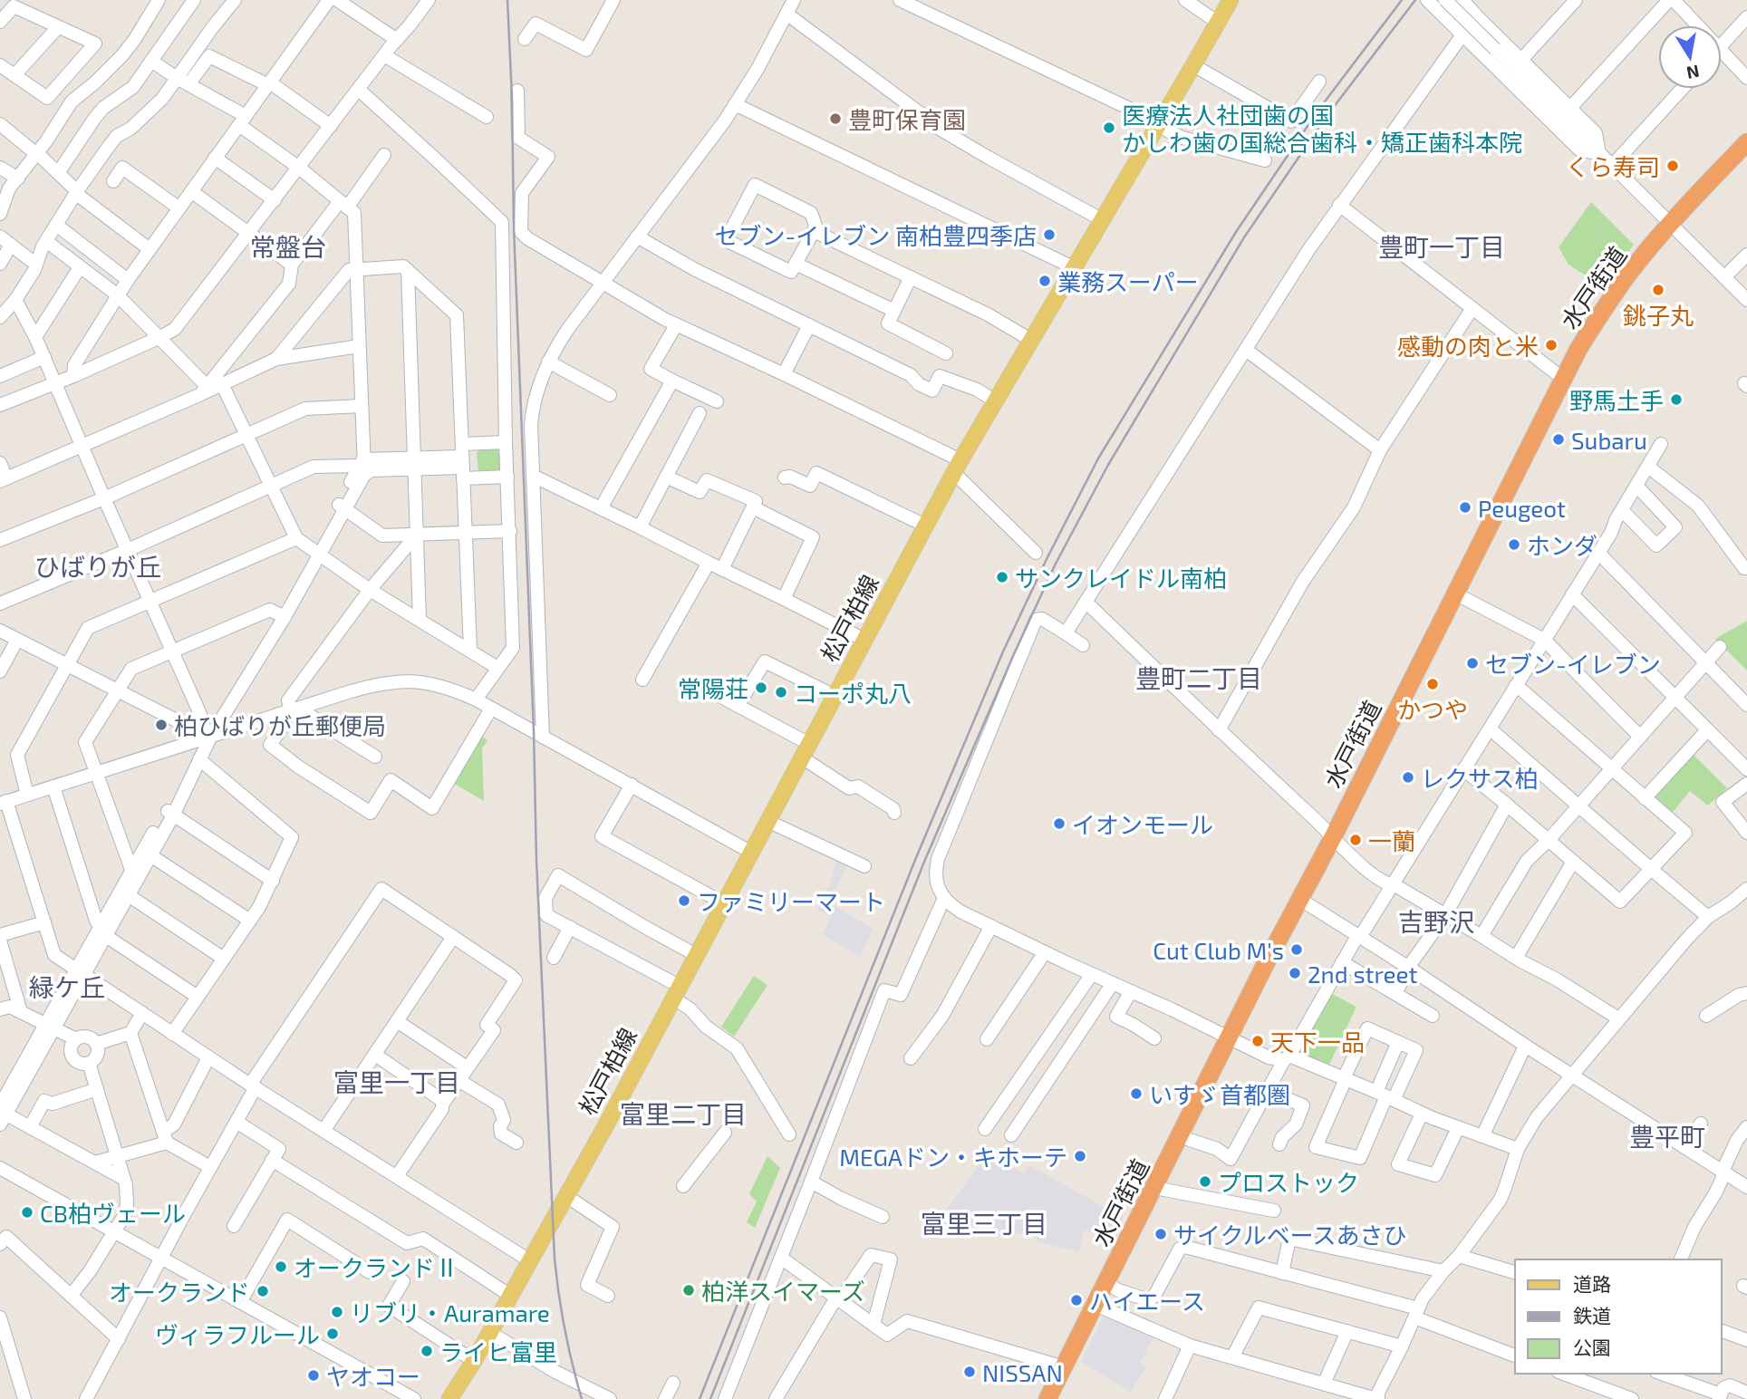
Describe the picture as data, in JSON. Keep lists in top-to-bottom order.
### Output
{
  "streets": {
    "highway": ["水戸街道"],
    "main road": ["松戸柏線"]
  },
  "districts": [
    "常盤台",
    "豊町一丁目",
    "ひばりが丘",
    "豊町二丁目",
    "吉野沢",
    "緑ケ丘",
    "富里一丁目",
    "富里二丁目",
    "豊平町",
    "富里三丁目"
  ],
  "places": [
    "豊町保育園",
    "医療法人社団歯の国 かしわ歯の国総合歯科・矯正歯科本院",
    "くら寿司",
    "セブン-イレブン 南柏豊四季店",
    "業務スーパー",
    "銚子丸",
    "感動の肉と米",
    "野馬土手",
    "Subaru",
    "Peugeot",
    "ホンダ",
    "サンクレイドル南柏",
    "セブン-イレブン",
    "かつや",
    "常陽荘",
    "コーポ丸八",
    "柏ひばりが丘郵便局",
    "レクサス柏",
    "イオンモール",
    "一蘭",
    "ファミリーマート",
    "Cut Club M's",
    "2nd street",
    "天下一品",
    "いすゞ首都圏",
    "MEGAドン・キホーテ",
    "プロストック",
    "CB柏ヴェール",
    "サイクルベースあさひ",
    "オークランドⅡ",
    "柏洋スイマーズ",
    "オークランド",
    "ハイエース",
    "リブリ・Auramare",
    "ヴィラフルール",
    "ライヒ富里",
    "NISSAN",
    "ヤオコー"
  ],
  "legend": ["道路", "鉄道", "公園"],
  "north": "bottom"
}
